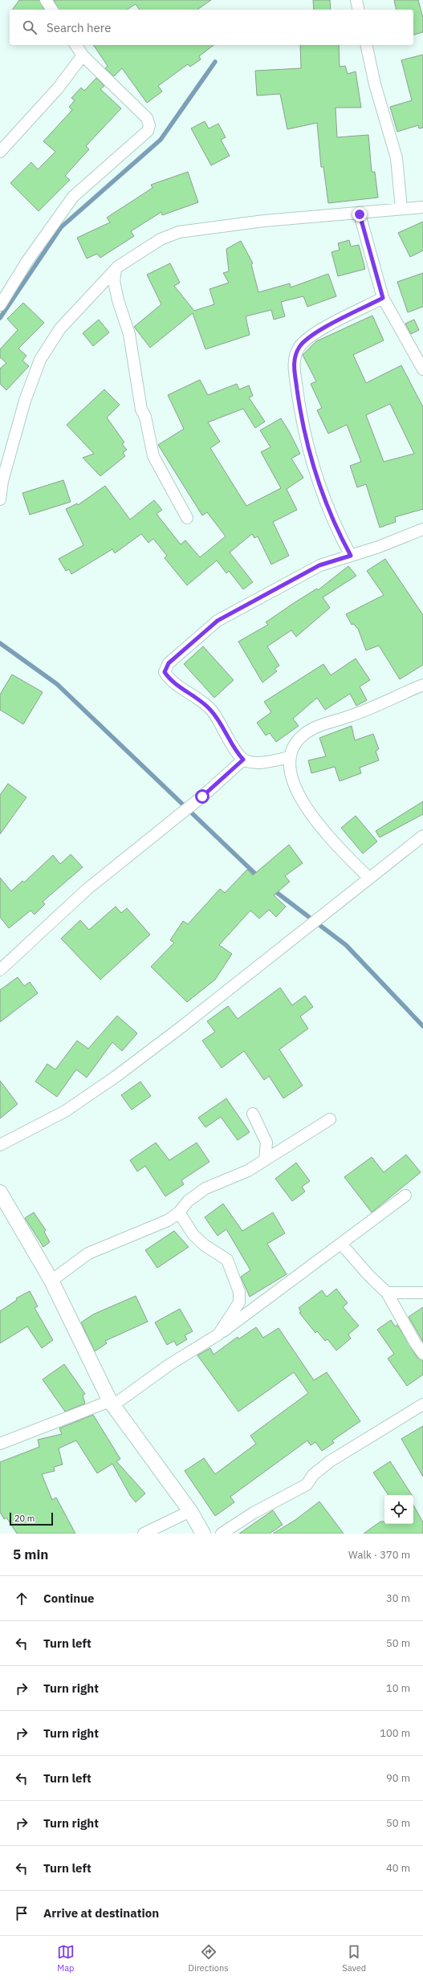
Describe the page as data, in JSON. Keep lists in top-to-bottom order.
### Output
{
  "scale_bar": "20 m",
  "page": {
    "search": "Search here",
    "scale": "20 m",
    "heading": ["5 min", "Walk · 370 m"],
    "list": [
      ["Continue", "30 m"],
      ["Turn left", "50 m"],
      ["Turn right", "10 m"],
      ["Turn right", "100 m"],
      ["Turn left", "90 m"],
      ["Turn right", "50 m"],
      ["Turn left", "40 m"],
      "Arrive at destination"
    ],
    "nav": ["Map", "Directions", "Saved"]
  }
}
